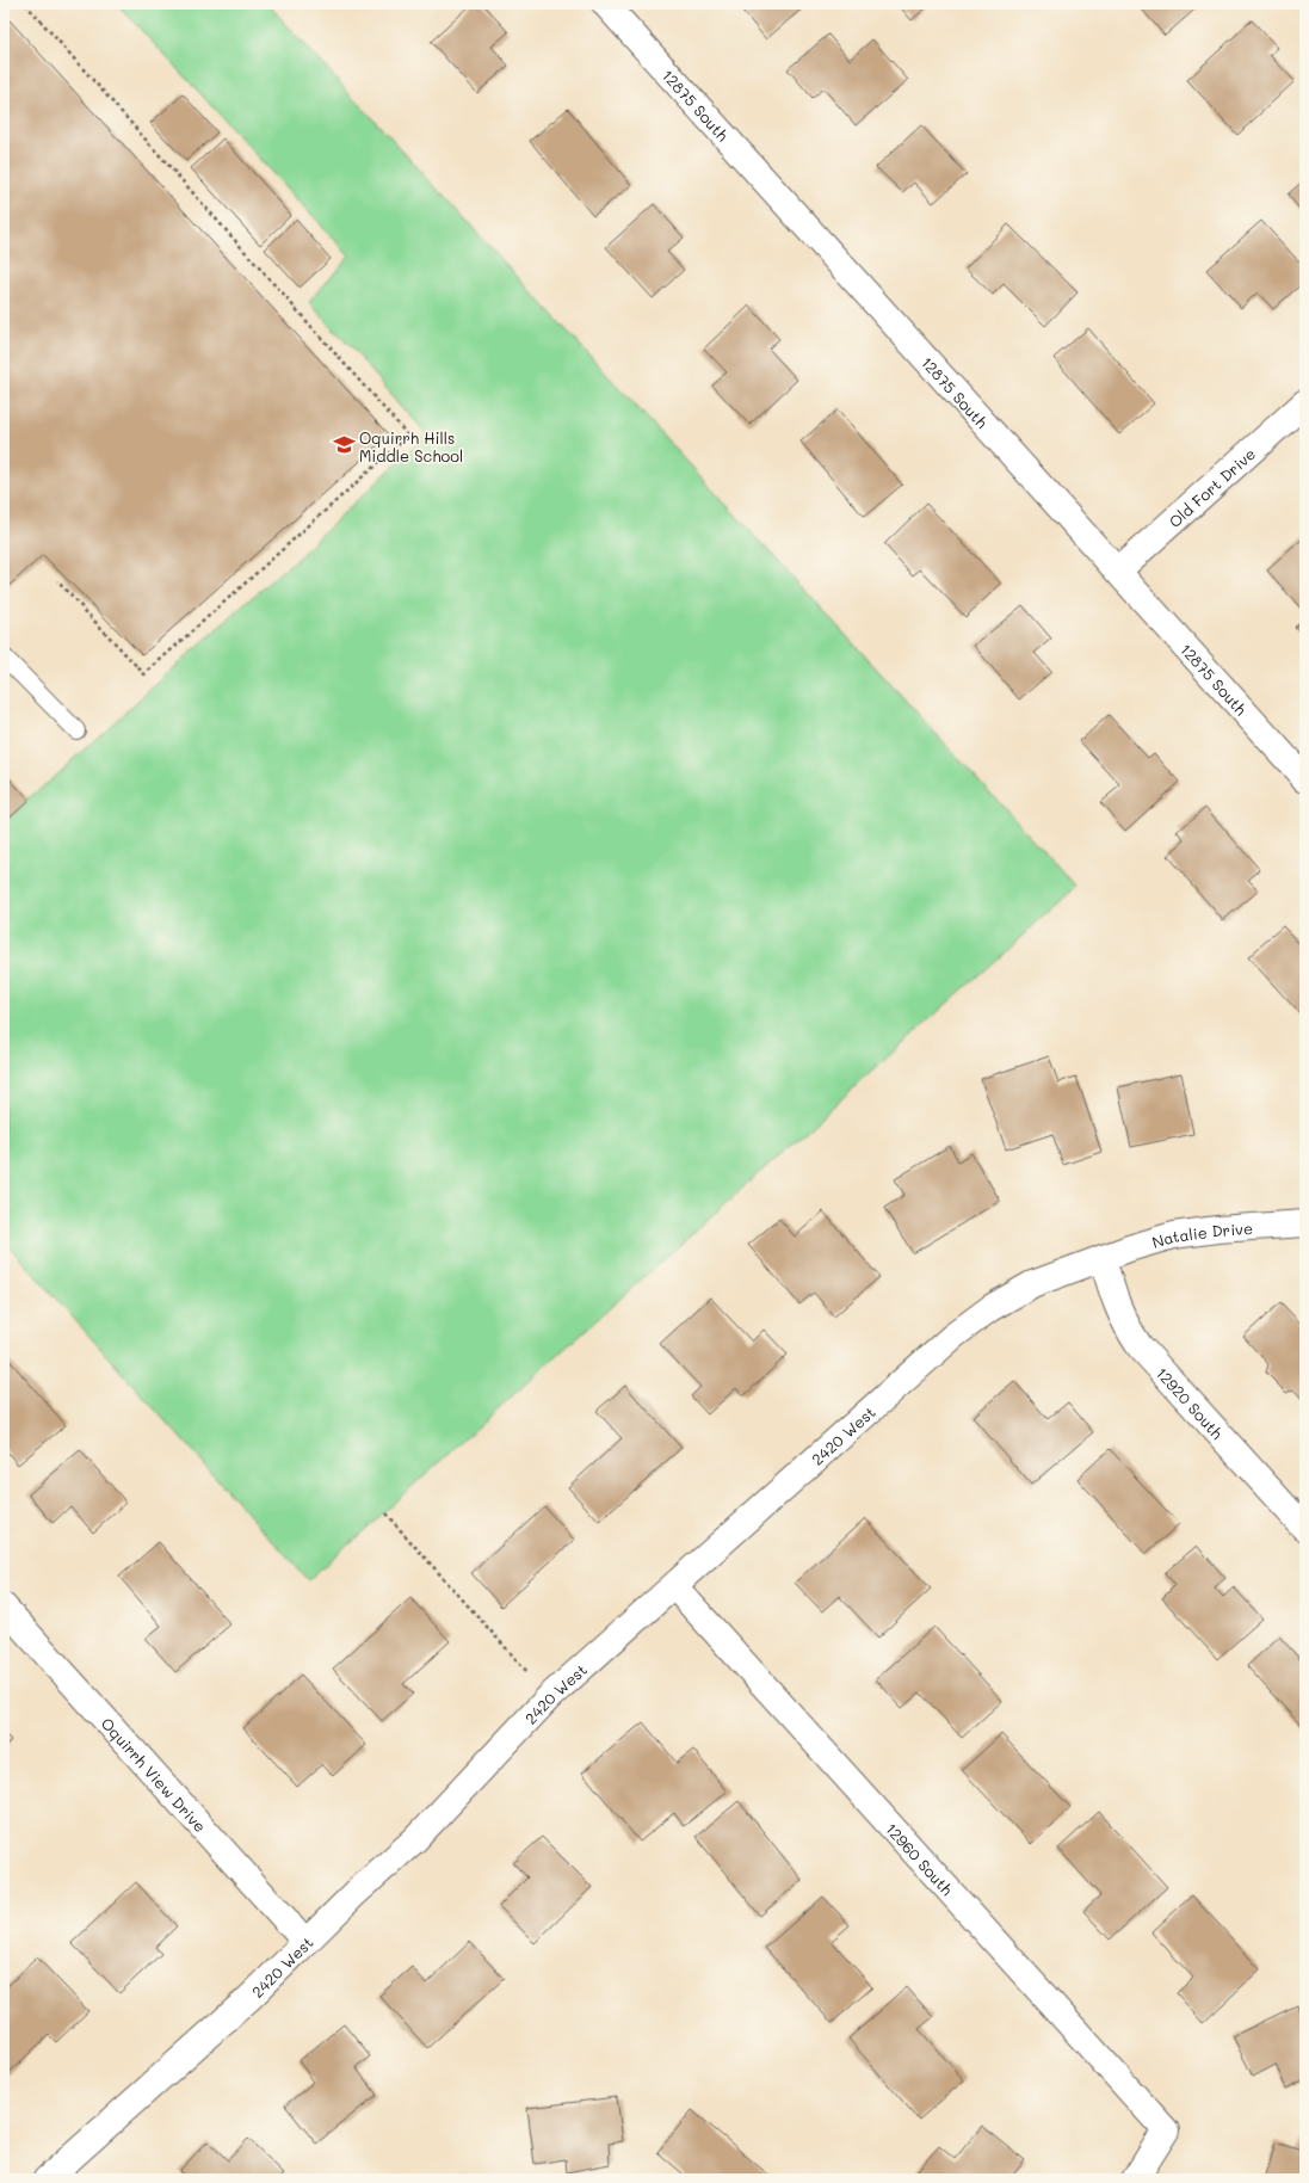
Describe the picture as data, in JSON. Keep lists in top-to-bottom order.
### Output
{
  "streets": {
    "street": [
      "12875 South",
      "Old Fort Drive",
      "Natalie Drive",
      "12920 South",
      "2420 West",
      "Oquirrh View Drive",
      "12960 South"
    ]
  },
  "crossings": [
    ["12875 South", "Old Fort Drive"],
    ["Natalie Drive", "12920 South"],
    ["Natalie Drive", "2420 West"],
    ["12920 South", "2420 West"],
    ["2420 West", "Oquirrh View Drive"],
    ["2420 West", "12960 South"]
  ],
  "places": {
    "school or university": ["Oquirrh Hills Middle School"]
  }
}
